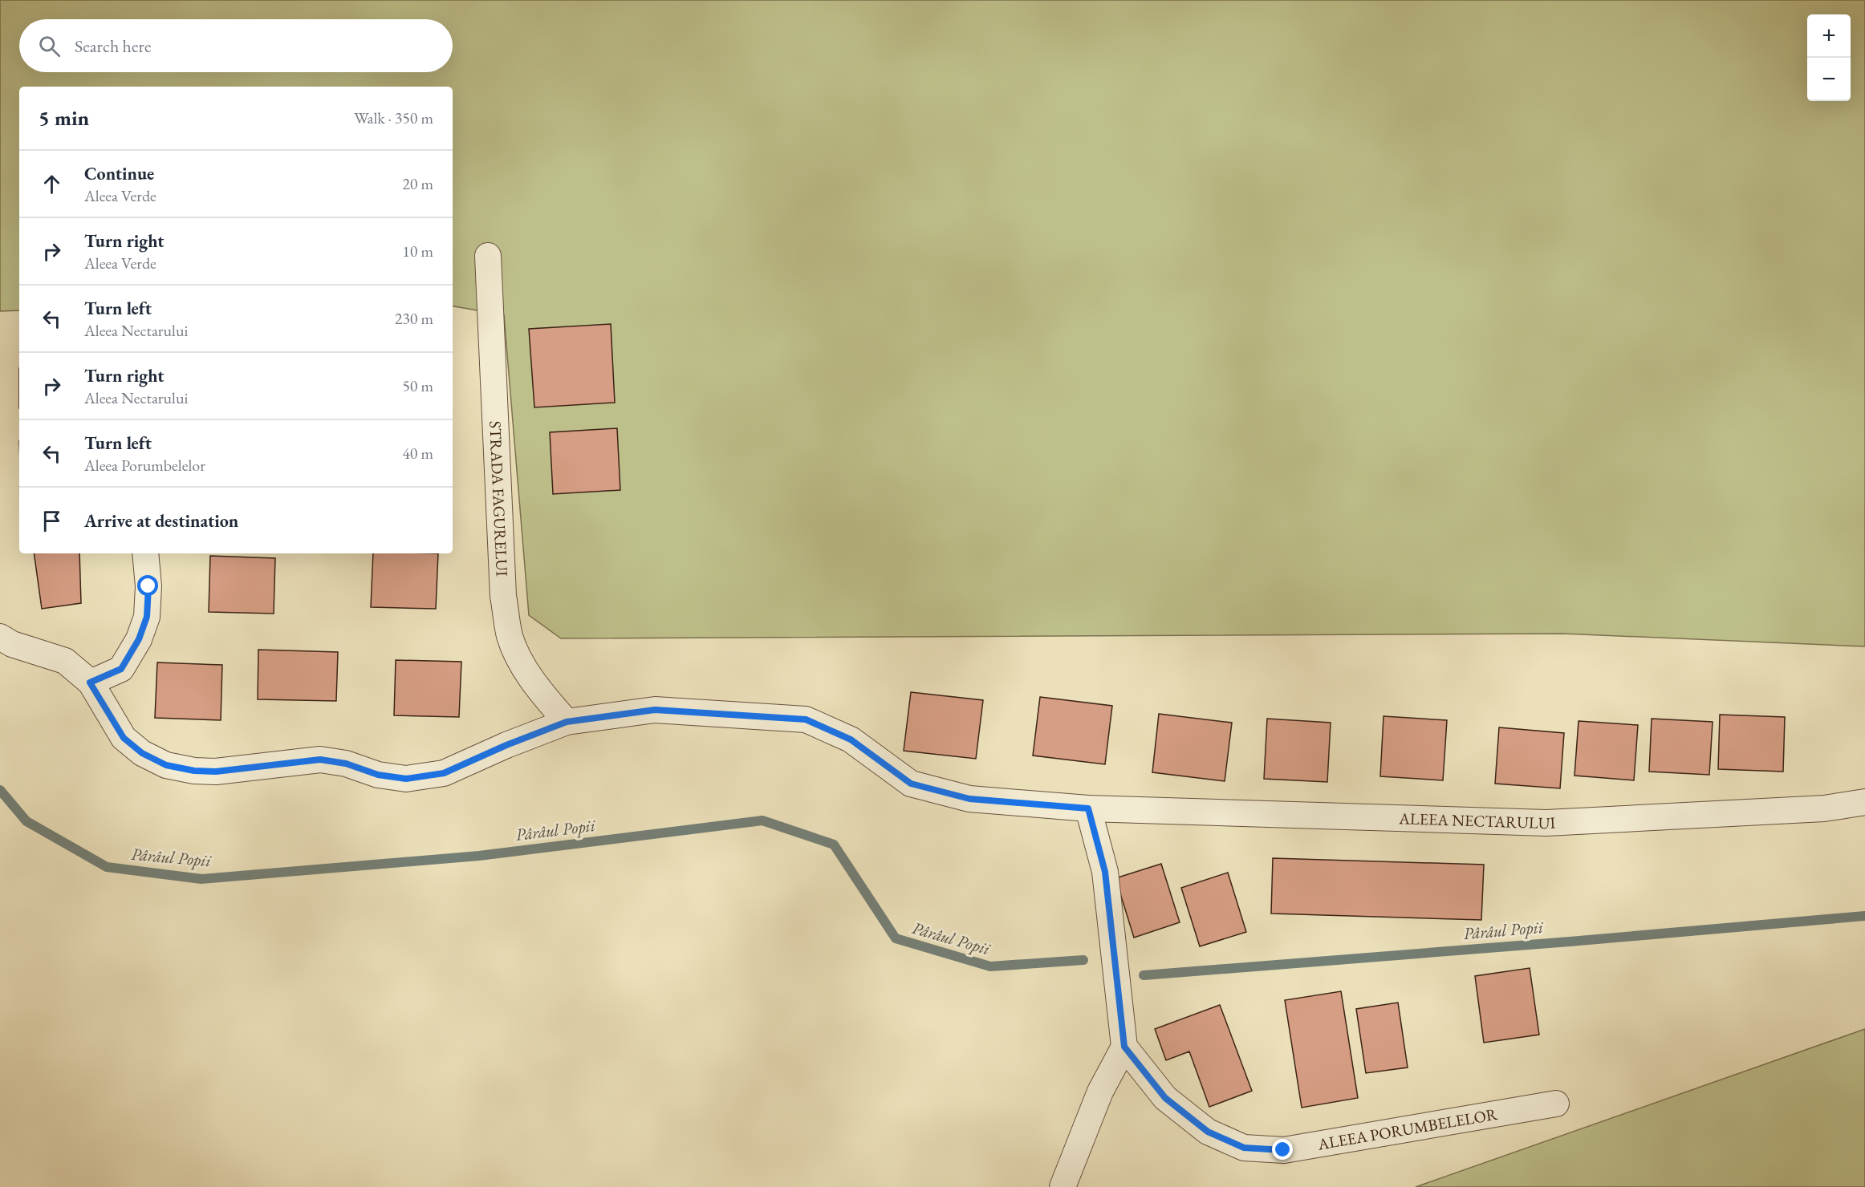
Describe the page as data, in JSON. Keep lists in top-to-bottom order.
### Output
{
  "streets": {
    "street": ["STRADA FAGURELUI", "ALEEA NECTARULUI", "ALEEA PORUMBELELOR"]
  },
  "crossings": [
    ["STRADA FAGURELUI", "ALEEA NECTARULUI"]
  ],
  "water": ["Pârâul Popii"],
  "page": {
    "map_buttons": ["+", "−"],
    "search": "Search here",
    "heading": ["5 min", "Walk · 350 m"],
    "list": [
      ["Continue", "Aleea Verde", "20 m"],
      ["Turn right", "Aleea Verde", "10 m"],
      ["Turn left", "Aleea Nectarului", "230 m"],
      ["Turn right", "Aleea Nectarului", "50 m"],
      ["Turn left", "Aleea Porumbelelor", "40 m"],
      "Arrive at destination"
    ]
  }
}
